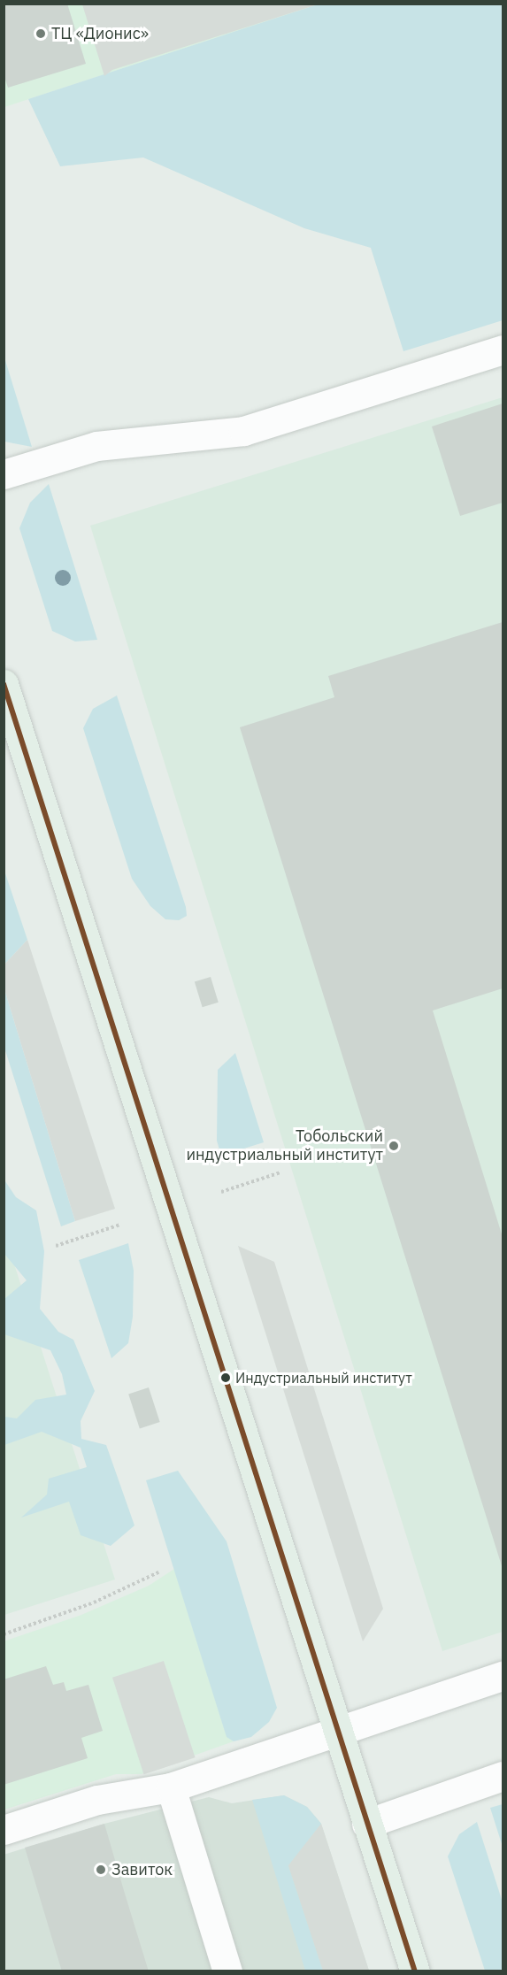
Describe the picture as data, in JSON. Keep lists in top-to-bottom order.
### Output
{
  "places": [
    "ТЦ «Дионис»",
    "Тобольский индустриальный институт",
    "Индустриальный институт",
    "Завиток"
  ]
}
